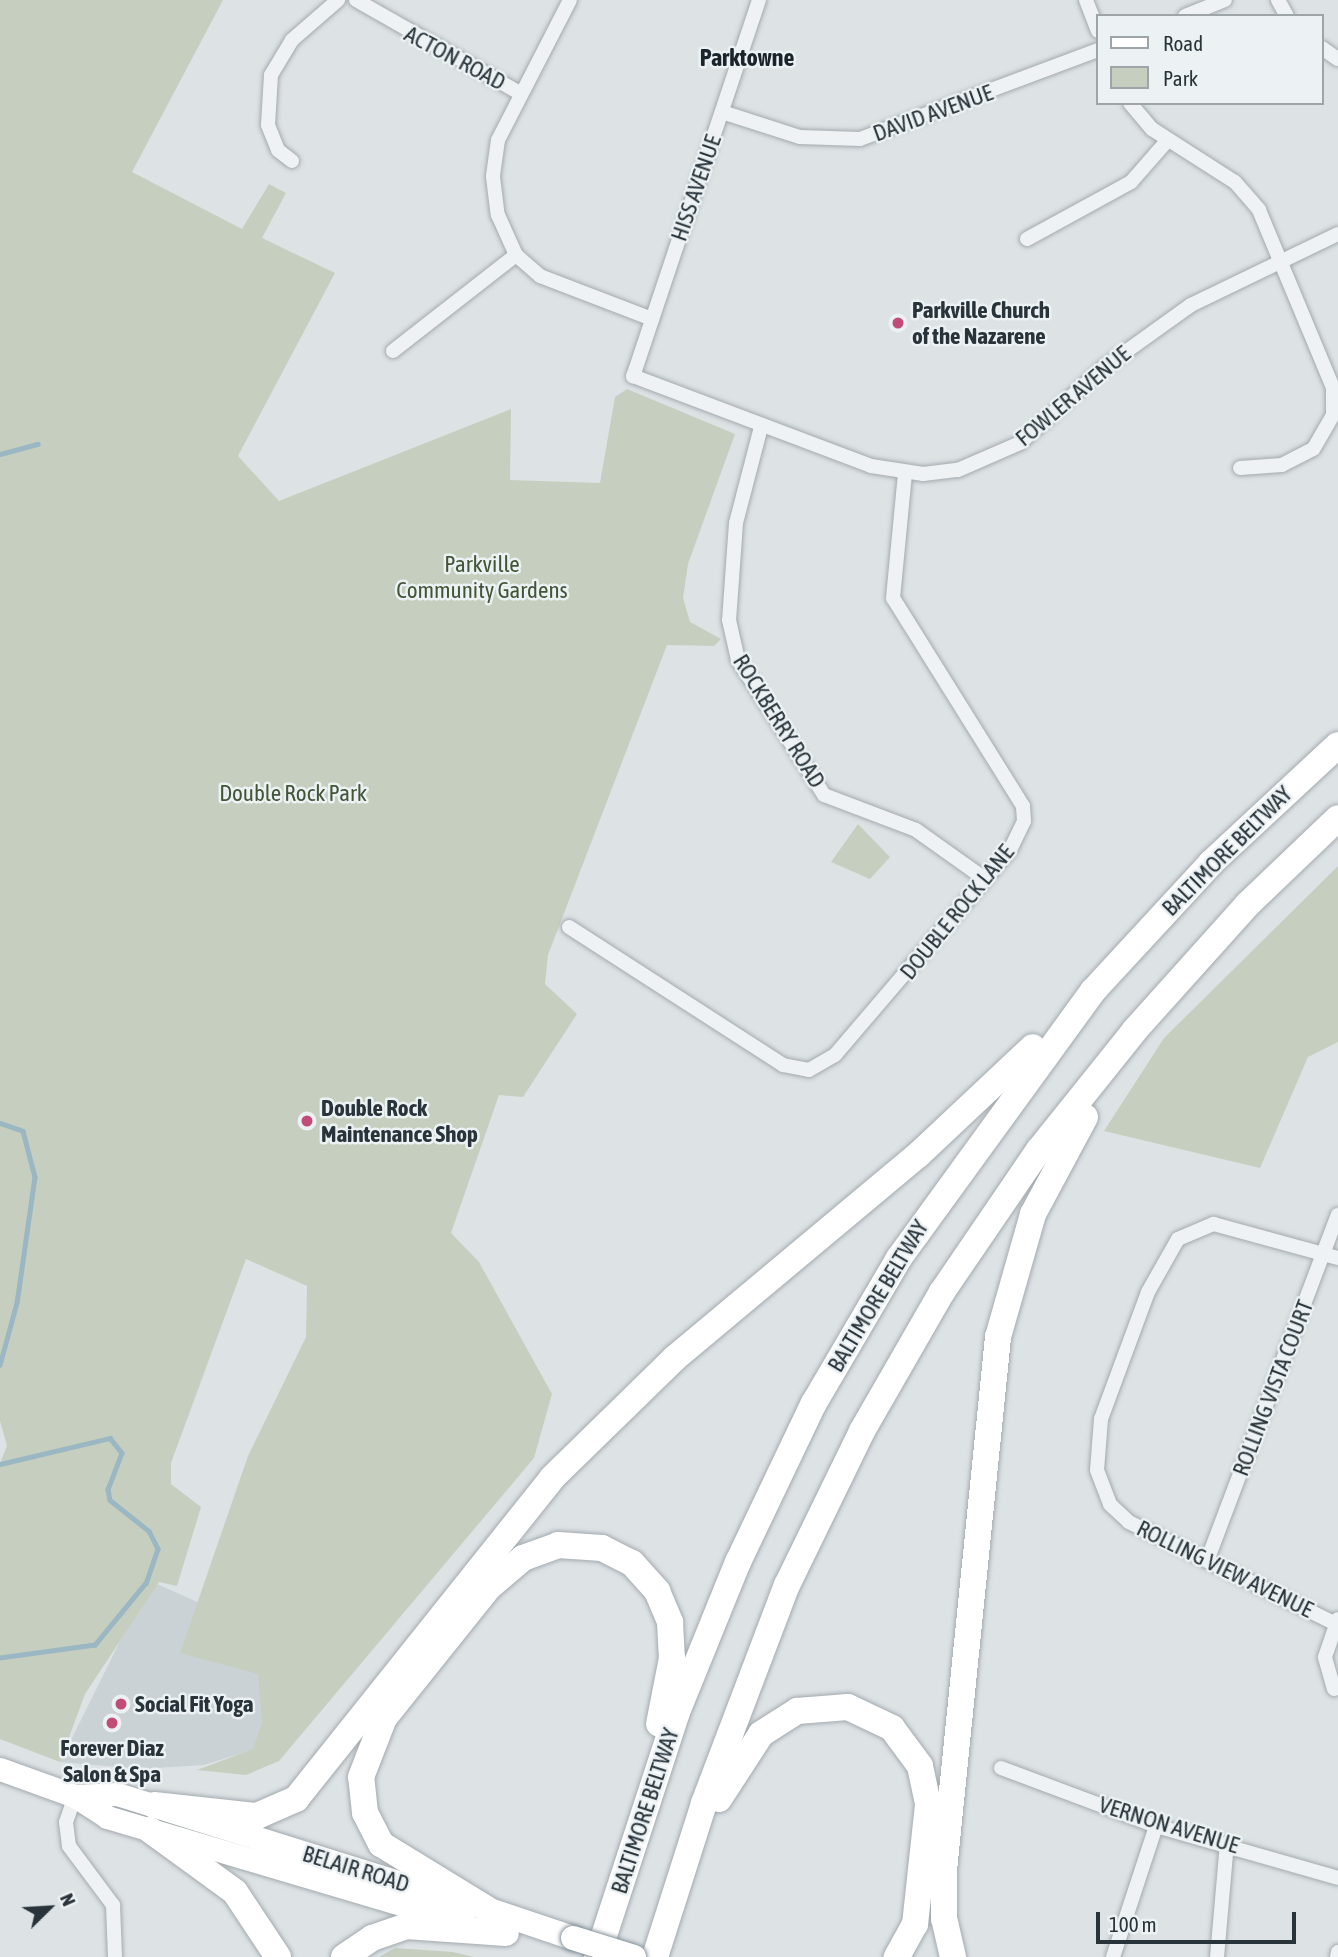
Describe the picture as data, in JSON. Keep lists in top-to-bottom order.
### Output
{
  "streets": {
    "highway": ["BALTIMORE BELTWAY", "BELAIR ROAD"],
    "street": [
      "ACTON ROAD",
      "DAVID AVENUE",
      "HISS AVENUE",
      "FOWLER AVENUE",
      "ROCKBERRY ROAD",
      "DOUBLE ROCK LANE",
      "ROLLING VISTA COURT",
      "ROLLING VIEW AVENUE",
      "VERNON AVENUE"
    ]
  },
  "crossings": [
    ["DAVID AVENUE", "HISS AVENUE"],
    ["HISS AVENUE", "FOWLER AVENUE"],
    ["FOWLER AVENUE", "ROCKBERRY ROAD"],
    ["FOWLER AVENUE", "DOUBLE ROCK LANE"],
    ["ROCKBERRY ROAD", "DOUBLE ROCK LANE"],
    ["ROLLING VISTA COURT", "ROLLING VIEW AVENUE"]
  ],
  "districts": ["Parktowne"],
  "parks": ["Parkville Community Gardens", "Double Rock Park"],
  "places": [
    "Parkville Church of the Nazarene",
    "Double Rock Maintenance Shop",
    "Social Fit Yoga",
    "Forever Diaz Salon & Spa"
  ],
  "legend": ["Road", "Park"],
  "scale_bar": "100 m",
  "north": "top right"
}
